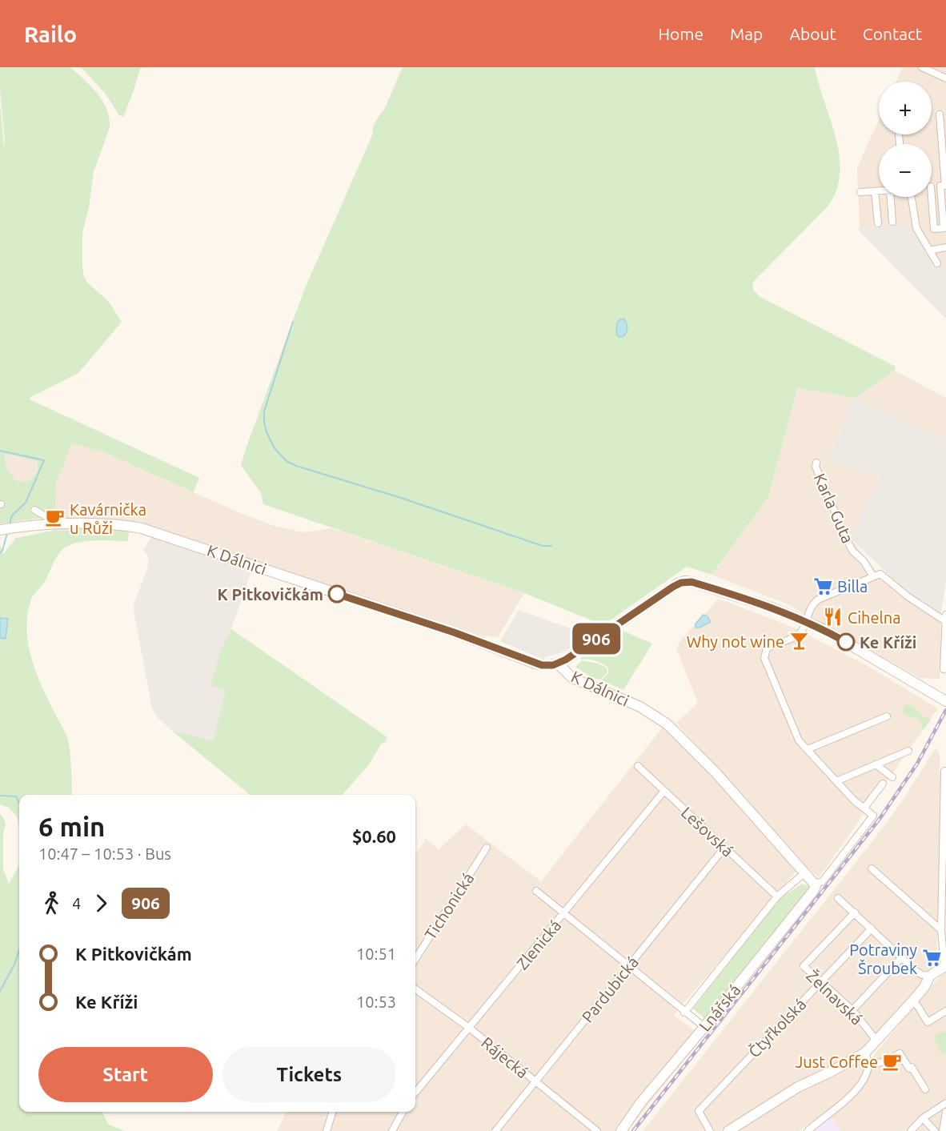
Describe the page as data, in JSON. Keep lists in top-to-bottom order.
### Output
{
  "streets": {
    "street": [
      "Karla Guta",
      "K Dálnici",
      "Lešovská",
      "Tichonická",
      "Zlenická",
      "Pardubická",
      "Želnavská",
      "Lnářská",
      "Čtyřkolská",
      "Rájecká"
    ]
  },
  "crossings": [
    ["K Dálnici", "Lnářská"],
    ["Lešovská", "Zlenická"],
    ["Lešovská", "Pardubická"],
    ["Lešovská", "Lnářská"],
    ["Zlenická", "Rájecká"],
    ["Pardubická", "Rájecká"],
    ["Želnavská", "Čtyřkolská"]
  ],
  "places": {
    "cafe": ["Kavárnička u Růži", "Just Coffee"],
    "supermarket": ["Billa", "Potraviny Šroubek"],
    "other": ["K Pitkovičkám", "Ke Kříži"],
    "restaurant": ["Cihelna"],
    "bar": ["Why not wine"]
  },
  "lines": ["bus line 906"],
  "page": {
    "header": "Railo",
    "nav": [
      "Home",
      "Map",
      "About",
      "Contact"
    ],
    "on_map": "906",
    "map_buttons": ["+", "−"],
    "heading": ["6 min", "10:47 – 10:53 · Bus", "$0.60"],
    "legs": ["4", "906"],
    "list": [
      {
        "name": "K Pitkovičkám",
        "value": "10:51"
      },
      {
        "name": "Ke Kříži",
        "value": "10:53"
      }
    ],
    "buttons": ["Start", "Tickets"]
  }
}
